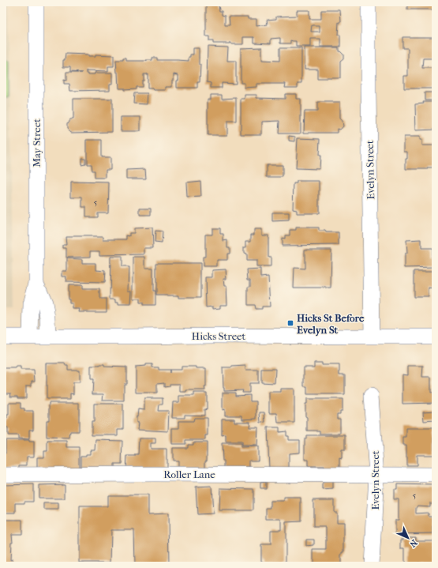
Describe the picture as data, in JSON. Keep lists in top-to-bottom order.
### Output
{
  "streets": {
    "street": [
      "May Street",
      "Evelyn Street",
      "Hicks Street",
      "Roller Lane"
    ]
  },
  "crossings": [
    ["May Street", "Hicks Street"],
    ["Evelyn Street", "Hicks Street"],
    ["Evelyn Street", "Roller Lane"]
  ],
  "places": {
    "transit": ["Hicks St Before Evelyn St"]
  },
  "house_numbers": ["5", "5"],
  "north": "bottom right"
}
